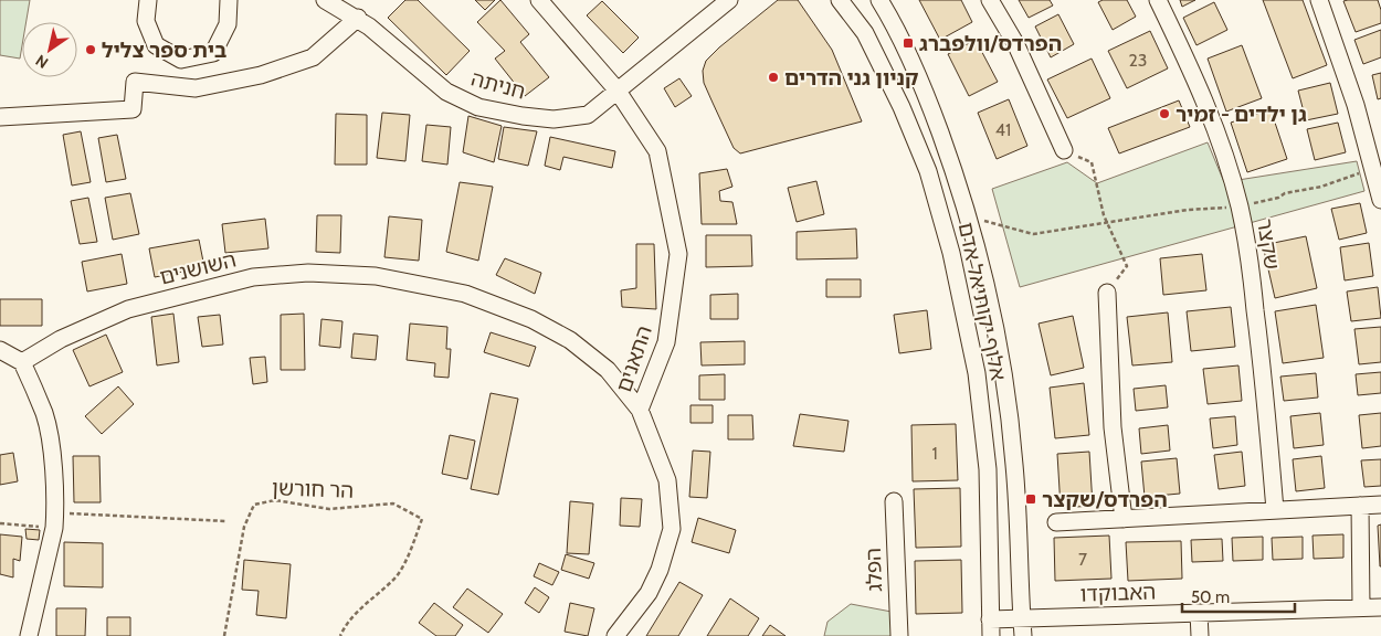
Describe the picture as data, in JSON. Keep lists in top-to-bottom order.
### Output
{
  "streets": {
    "street": [
      "חניתה",
      "שקצר",
      "השושנים",
      "אלוף יקותיאל אדם",
      "התאנים",
      "הפלג",
      "האבוקדו"
    ],
    "path": ["הר חורשן"]
  },
  "crossings": [
    ["חניתה", "התאנים"],
    ["השושנים", "התאנים"],
    ["אלוף יקותיאל אדם", "האבוקדו"]
  ],
  "places": {
    "transit": ["הפרדס/וולפברג", "הפרדס/שקצר"],
    "other": ["בית ספר צליל", "קניון גני הדרים", "גן ילדים - זמיר"]
  },
  "house_numbers": [
    "23",
    "41",
    "1",
    "7"
  ],
  "scale_bar": "50 m",
  "north": "bottom left"
}
